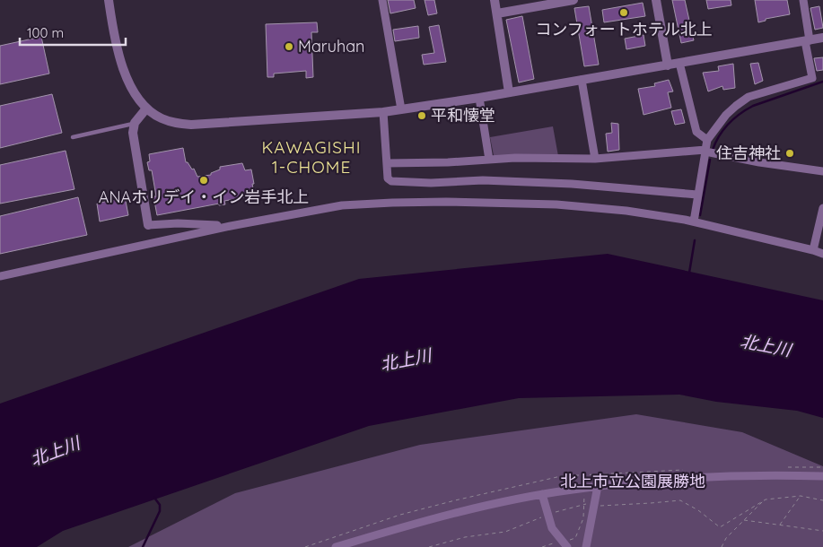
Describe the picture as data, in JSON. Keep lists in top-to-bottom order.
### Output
{
  "districts": ["KAWAGISHI 1-CHOME"],
  "water": ["北上川"],
  "parks": ["北上市立公園展勝地"],
  "places": [
    "コンフォートホテル北上",
    "Maruhan",
    "平和懐堂",
    "住吉神社",
    "ANAホリデイ・イン岩手北上"
  ],
  "scale_bar": "100 m"
}
